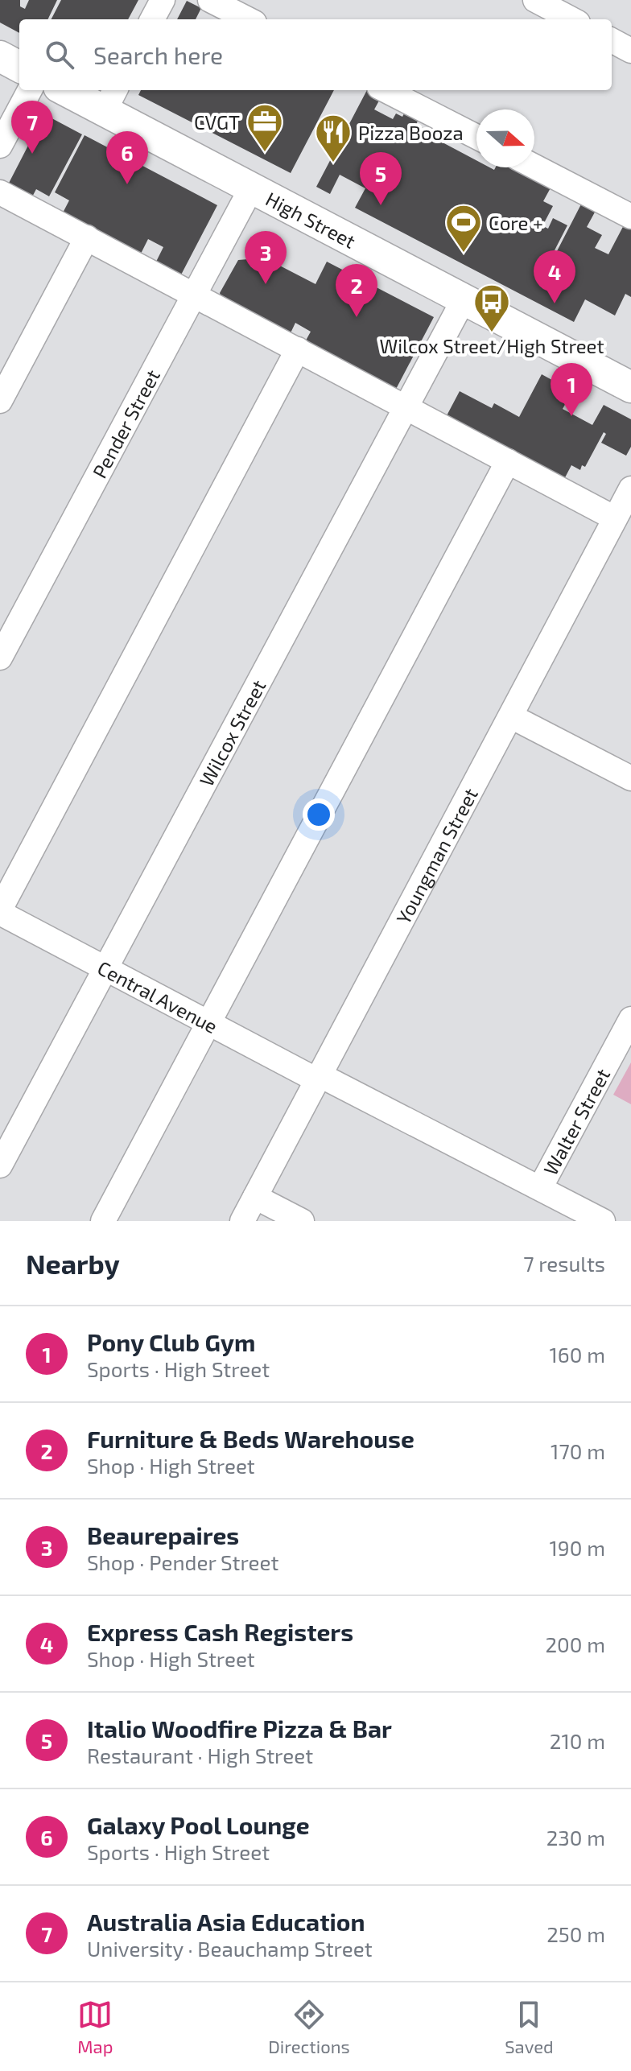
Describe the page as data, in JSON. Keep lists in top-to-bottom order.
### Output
{
  "streets": {
    "main road": ["High Street"],
    "street": [
      "Pender Street",
      "Wilcox Street",
      "Youngman Street",
      "Central Avenue",
      "Walter Street"
    ]
  },
  "crossings": [
    ["High Street", "Pender Street"],
    ["High Street", "Wilcox Street"],
    ["Wilcox Street", "Central Avenue"],
    ["Youngman Street", "Central Avenue"],
    ["Central Avenue", "Walter Street"]
  ],
  "places": {
    "office": ["CVGT"],
    "restaurant": ["Pizza Booza"],
    "sports": ["Core +"],
    "bus stop": ["Wilcox Street/High Street"]
  },
  "north": "right",
  "page": {
    "search": "Search here",
    "pins": [
      "7",
      "6",
      "5",
      "3",
      "4",
      "2",
      "1"
    ],
    "heading": ["Nearby", "7 results"],
    "list": [
      {
        "mark": "1",
        "name": "Pony Club Gym",
        "note": "Sports · High Street",
        "value": "160 m"
      },
      {
        "mark": "2",
        "name": "Furniture & Beds Warehouse",
        "note": "Shop · High Street",
        "value": "170 m"
      },
      {
        "mark": "3",
        "name": "Beaurepaires",
        "note": "Shop · Pender Street",
        "value": "190 m"
      },
      {
        "mark": "4",
        "name": "Express Cash Registers",
        "note": "Shop · High Street",
        "value": "200 m"
      },
      {
        "mark": "5",
        "name": "Italio Woodfire Pizza & Bar",
        "note": "Restaurant · High Street",
        "value": "210 m"
      },
      {
        "mark": "6",
        "name": "Galaxy Pool Lounge",
        "note": "Sports · High Street",
        "value": "230 m"
      },
      {
        "mark": "7",
        "name": "Australia Asia Education",
        "note": "University · Beauchamp Street",
        "value": "250 m"
      }
    ],
    "nav": ["Map", "Directions", "Saved"]
  }
}
